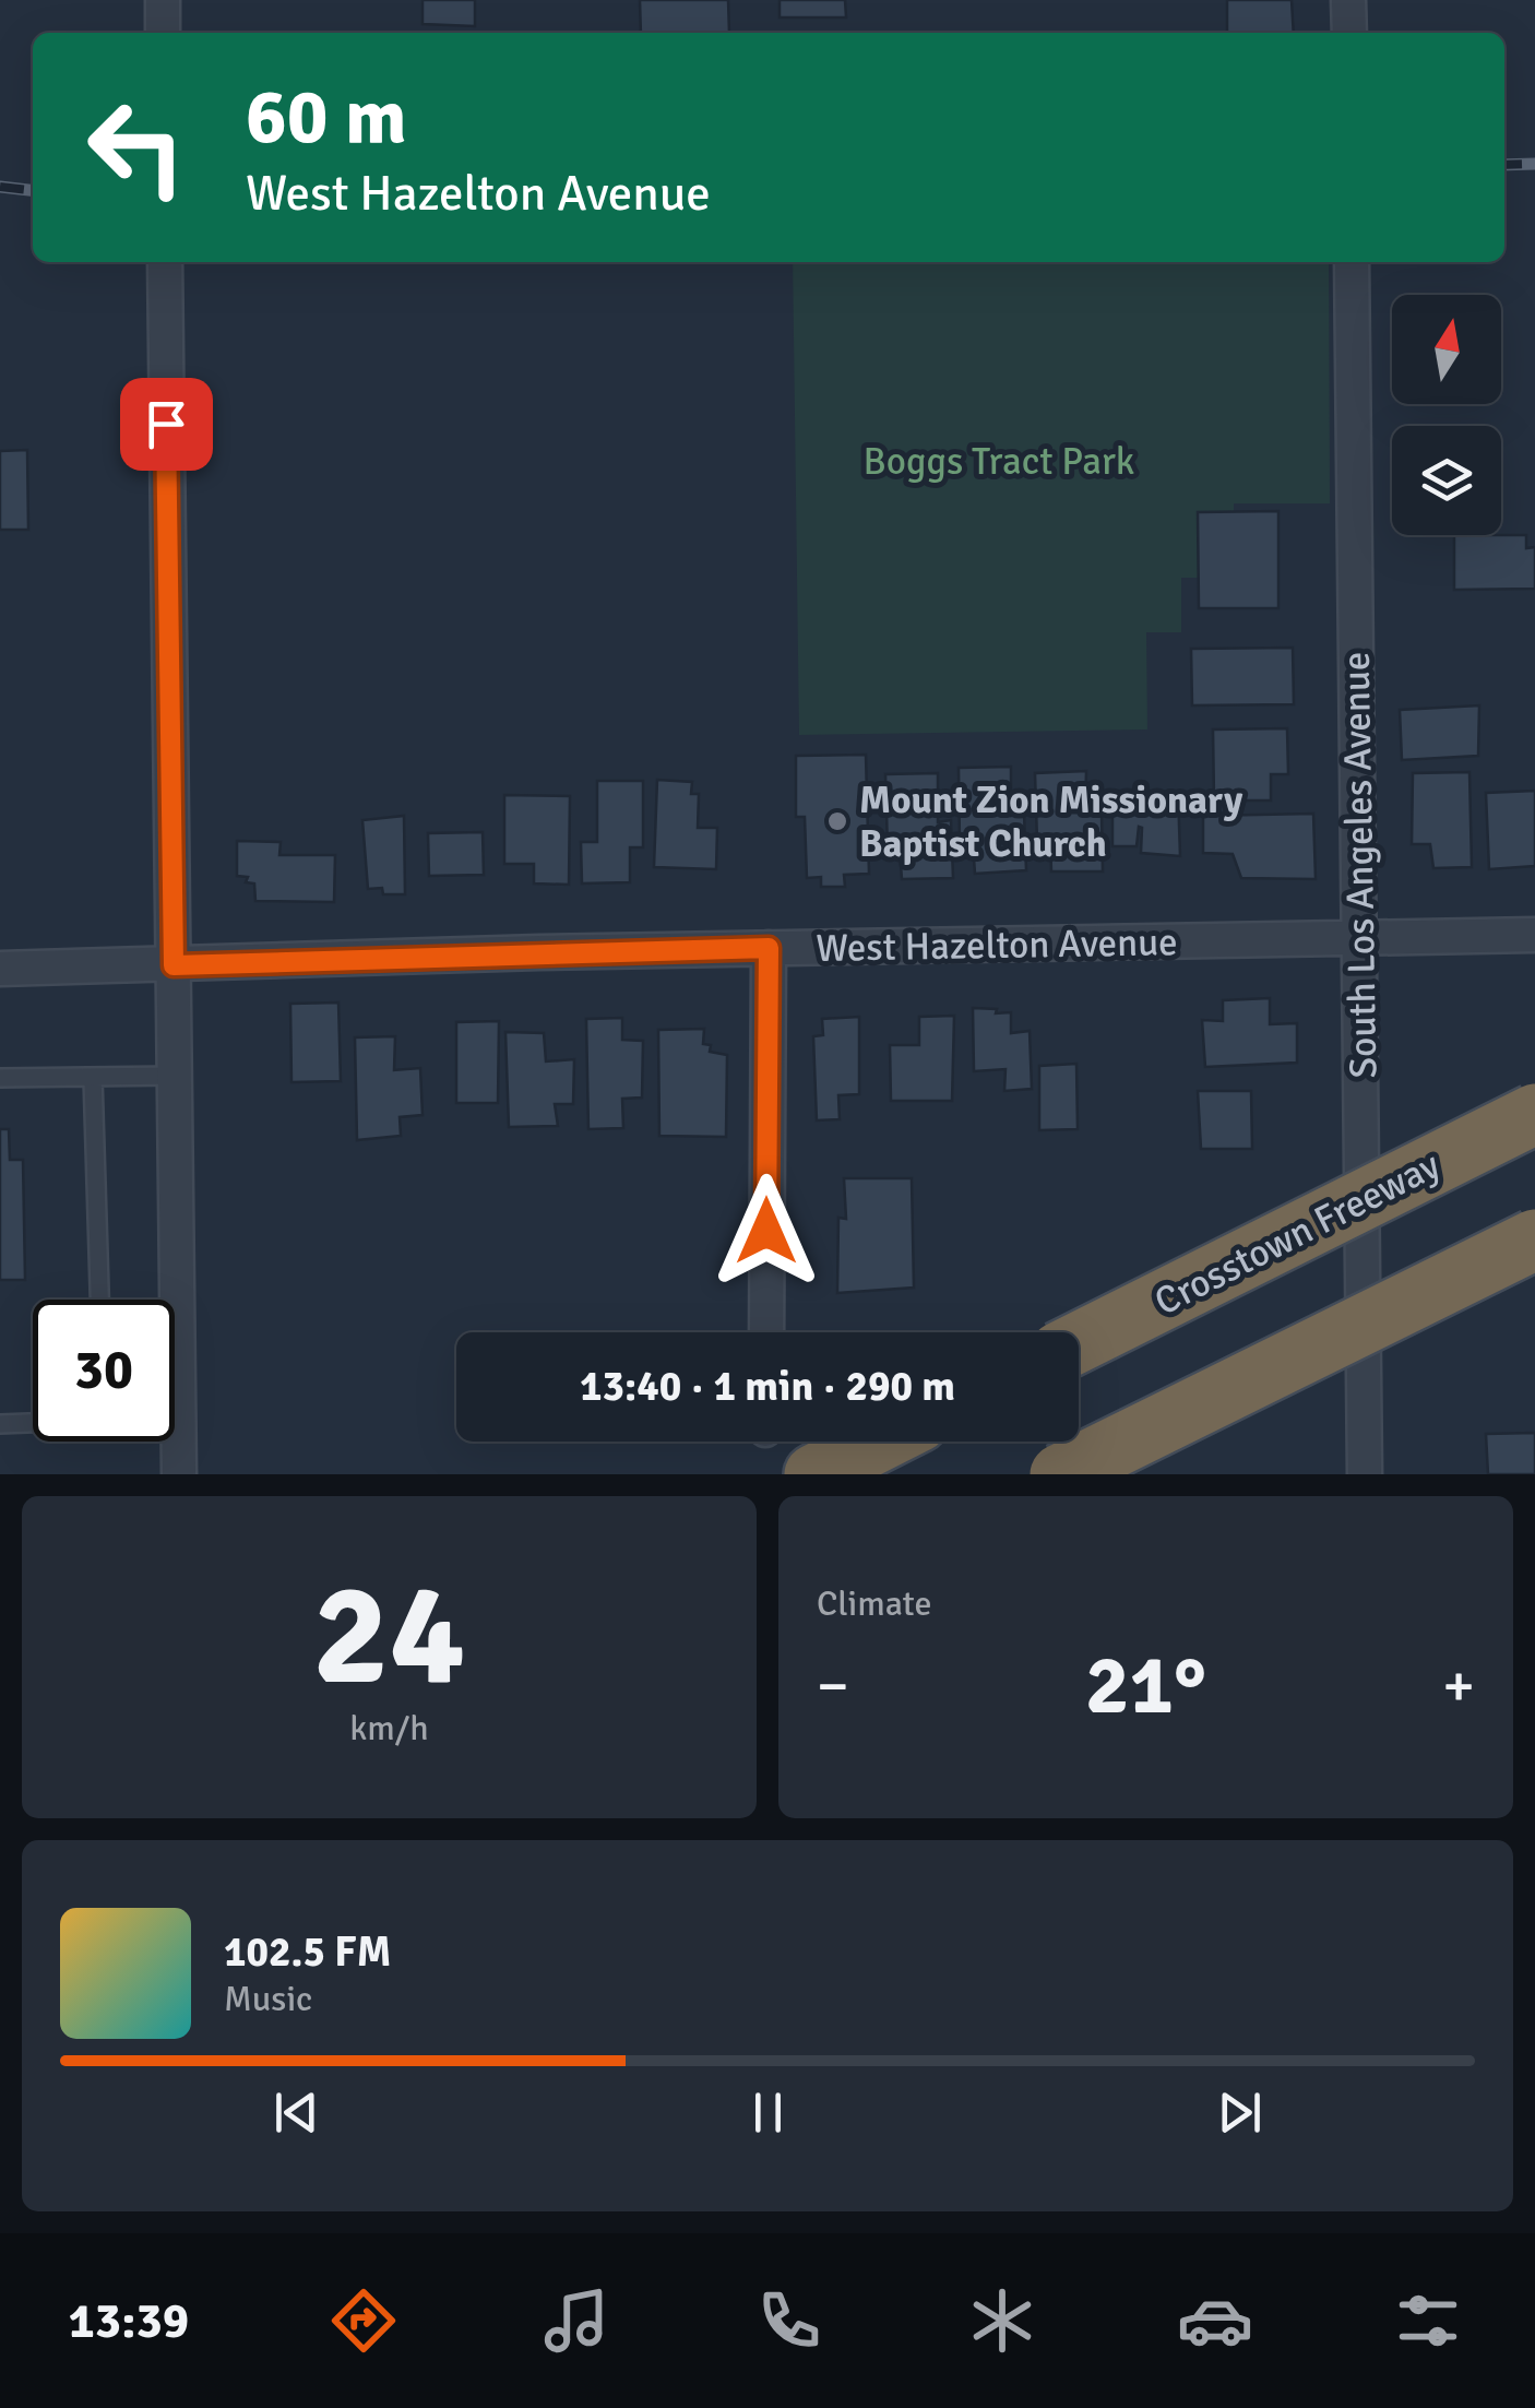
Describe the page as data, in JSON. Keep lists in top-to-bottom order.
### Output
{
  "streets": {
    "highway": ["Crosstown Freeway"],
    "street": ["South Los Angeles Avenue", "West Hazelton Avenue"]
  },
  "crossings": [
    ["South Los Angeles Avenue", "West Hazelton Avenue"]
  ],
  "parks": ["Boggs Tract Park"],
  "places": ["Mount Zion Missionary Baptist Church"],
  "north": "top",
  "page": {
    "turn": ["60 m", "West Hazelton Avenue"],
    "limit": "30",
    "trip": "13:40 · 1 min · 290 m",
    "tile": [
      ["24", "km/h"],
      "Climate"
    ],
    "heat": ["−", "21°", "+"],
    "song": ["102.5 FM", "Music"],
    "tabs": "13:39"
  }
}
